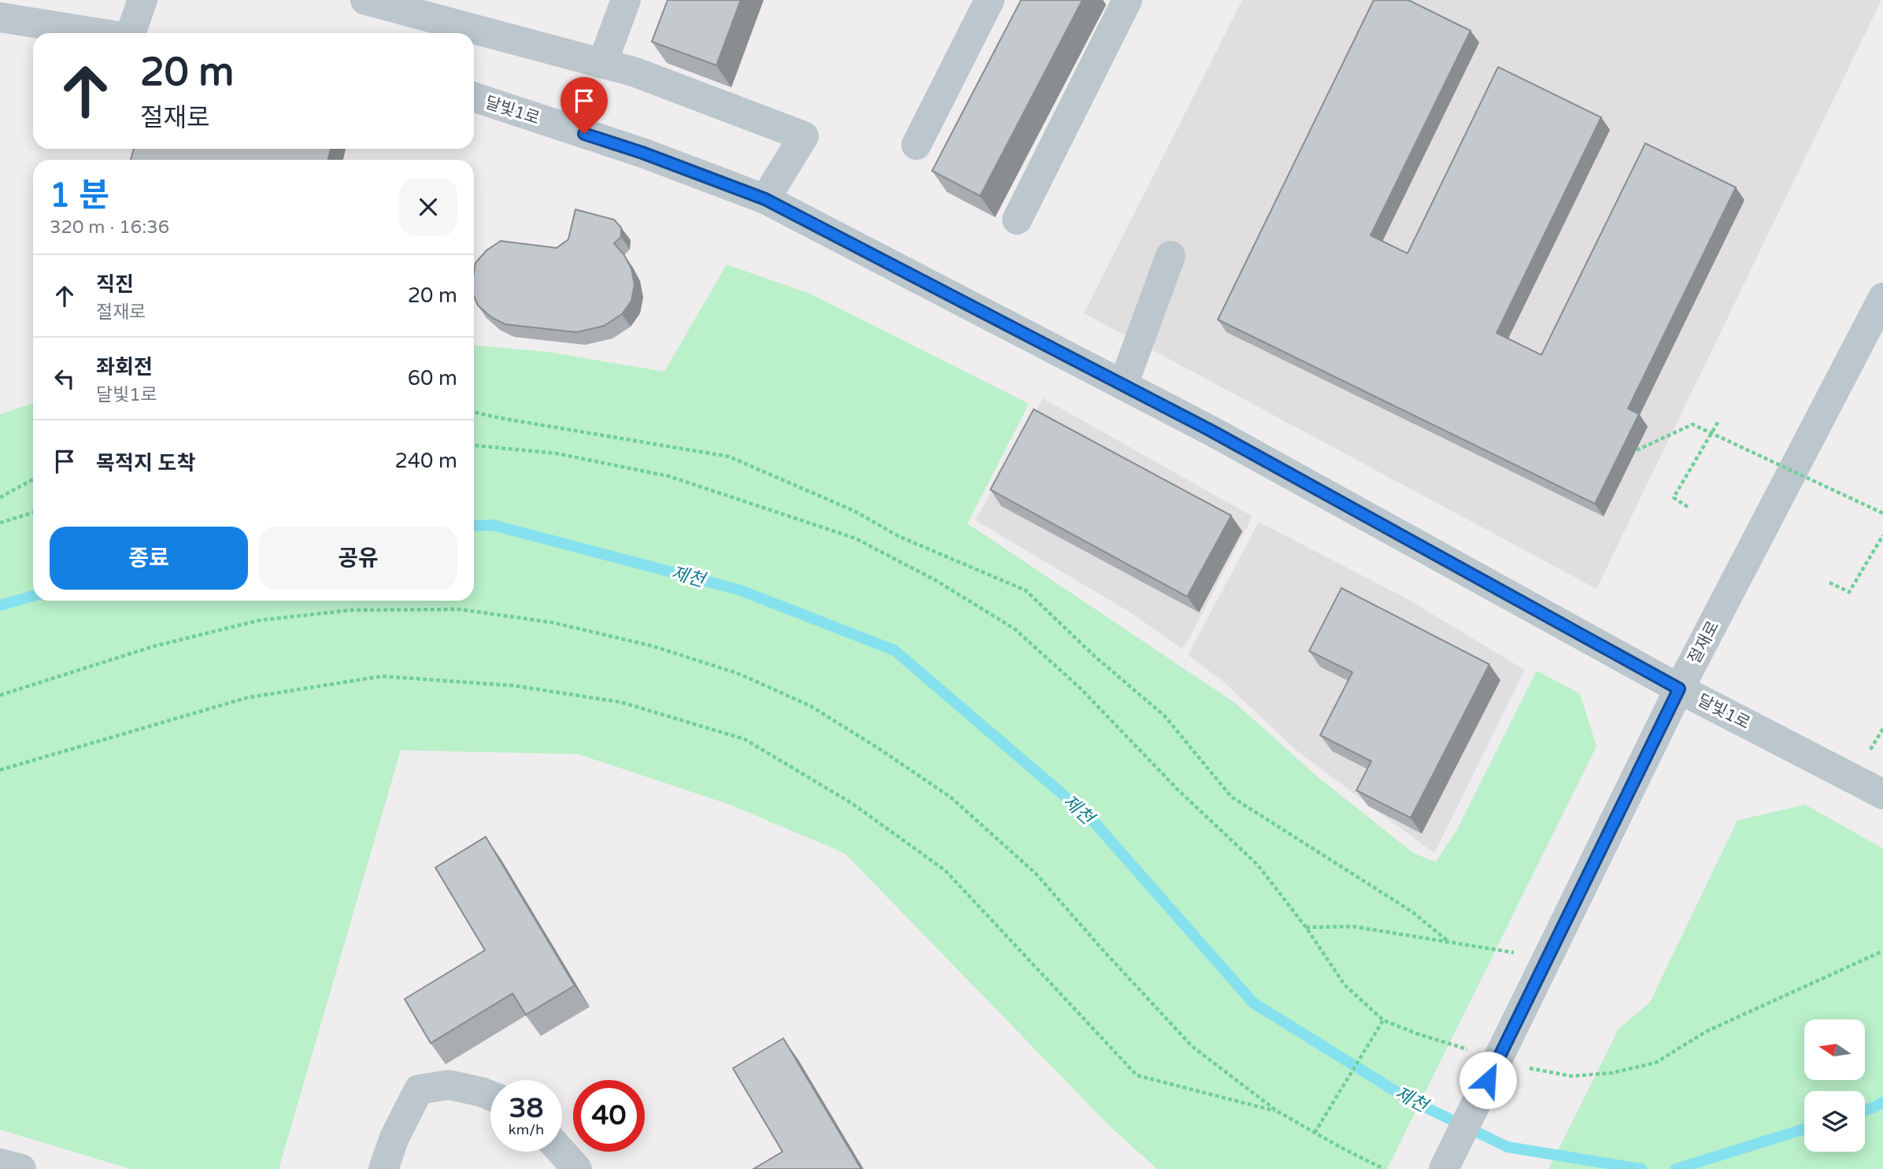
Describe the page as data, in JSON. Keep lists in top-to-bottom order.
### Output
{
  "streets": {
    "street": ["달빛1로", "절재로"]
  },
  "crossings": [
    ["달빛1로", "절재로"]
  ],
  "water": ["제천"],
  "north": "left",
  "page": {
    "turn": ["20 m", "절재로"],
    "heading": ["1 분", "320 m · 16:36"],
    "list": [
      {
        "name": "직진",
        "note": "절재로",
        "value": "20 m"
      },
      {
        "name": "좌회전",
        "note": "달빛1로",
        "value": "60 m"
      },
      {
        "name": "목적지 도착",
        "value": "240 m"
      }
    ],
    "buttons": ["종료", "공유"],
    "speed": "38 km/h",
    "limit": "40"
  }
}
